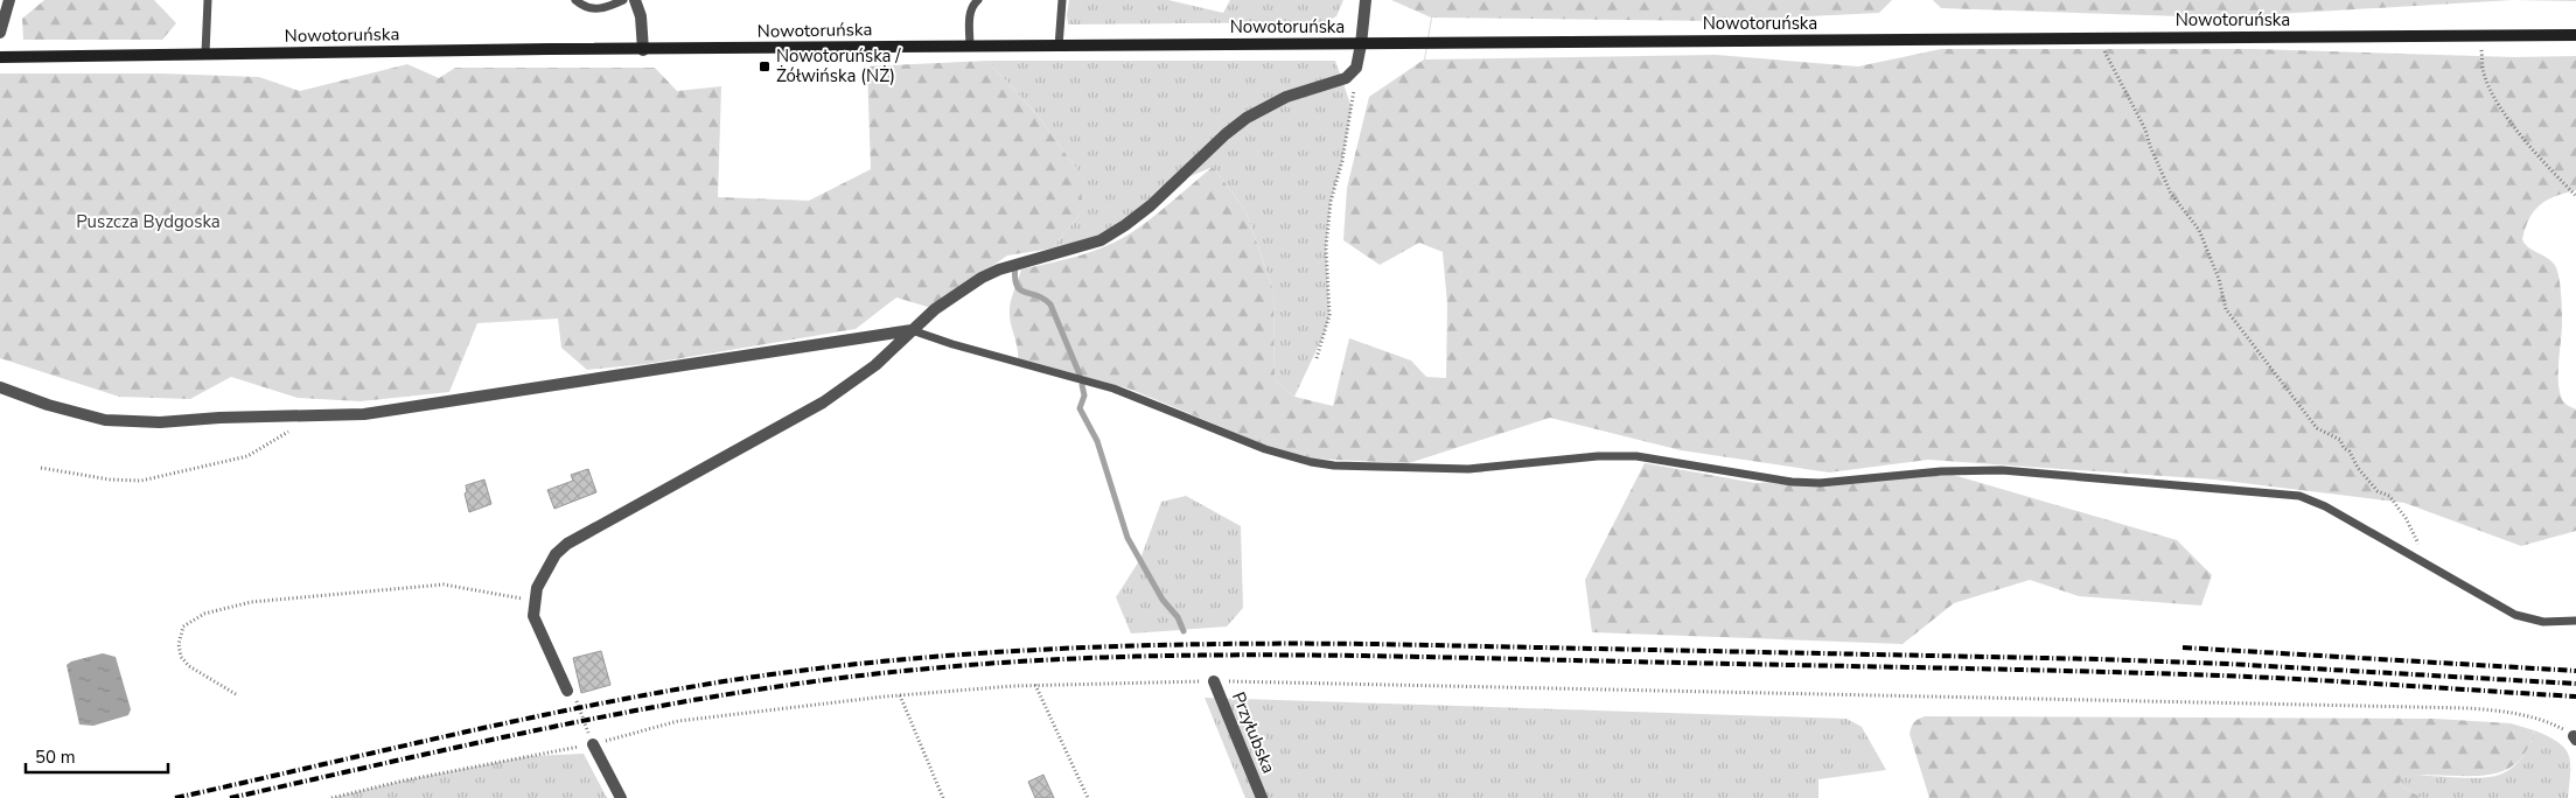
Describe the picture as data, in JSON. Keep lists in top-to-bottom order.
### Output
{
  "streets": {
    "main road": ["Nowotoruńska"],
    "street": ["Przyłubska"]
  },
  "parks": ["Puszcza Bydgoska"],
  "places": {
    "transit": ["Nowotoruńska / Żółwińska (NŻ)"]
  },
  "scale_bar": "50 m"
}
